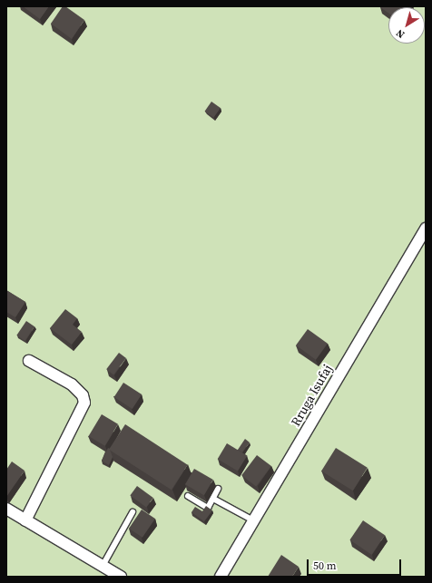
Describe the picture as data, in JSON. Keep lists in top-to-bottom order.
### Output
{
  "streets": {
    "street": ["Rruga Isufaj"]
  },
  "scale_bar": "50 m",
  "north": "bottom left"
}
